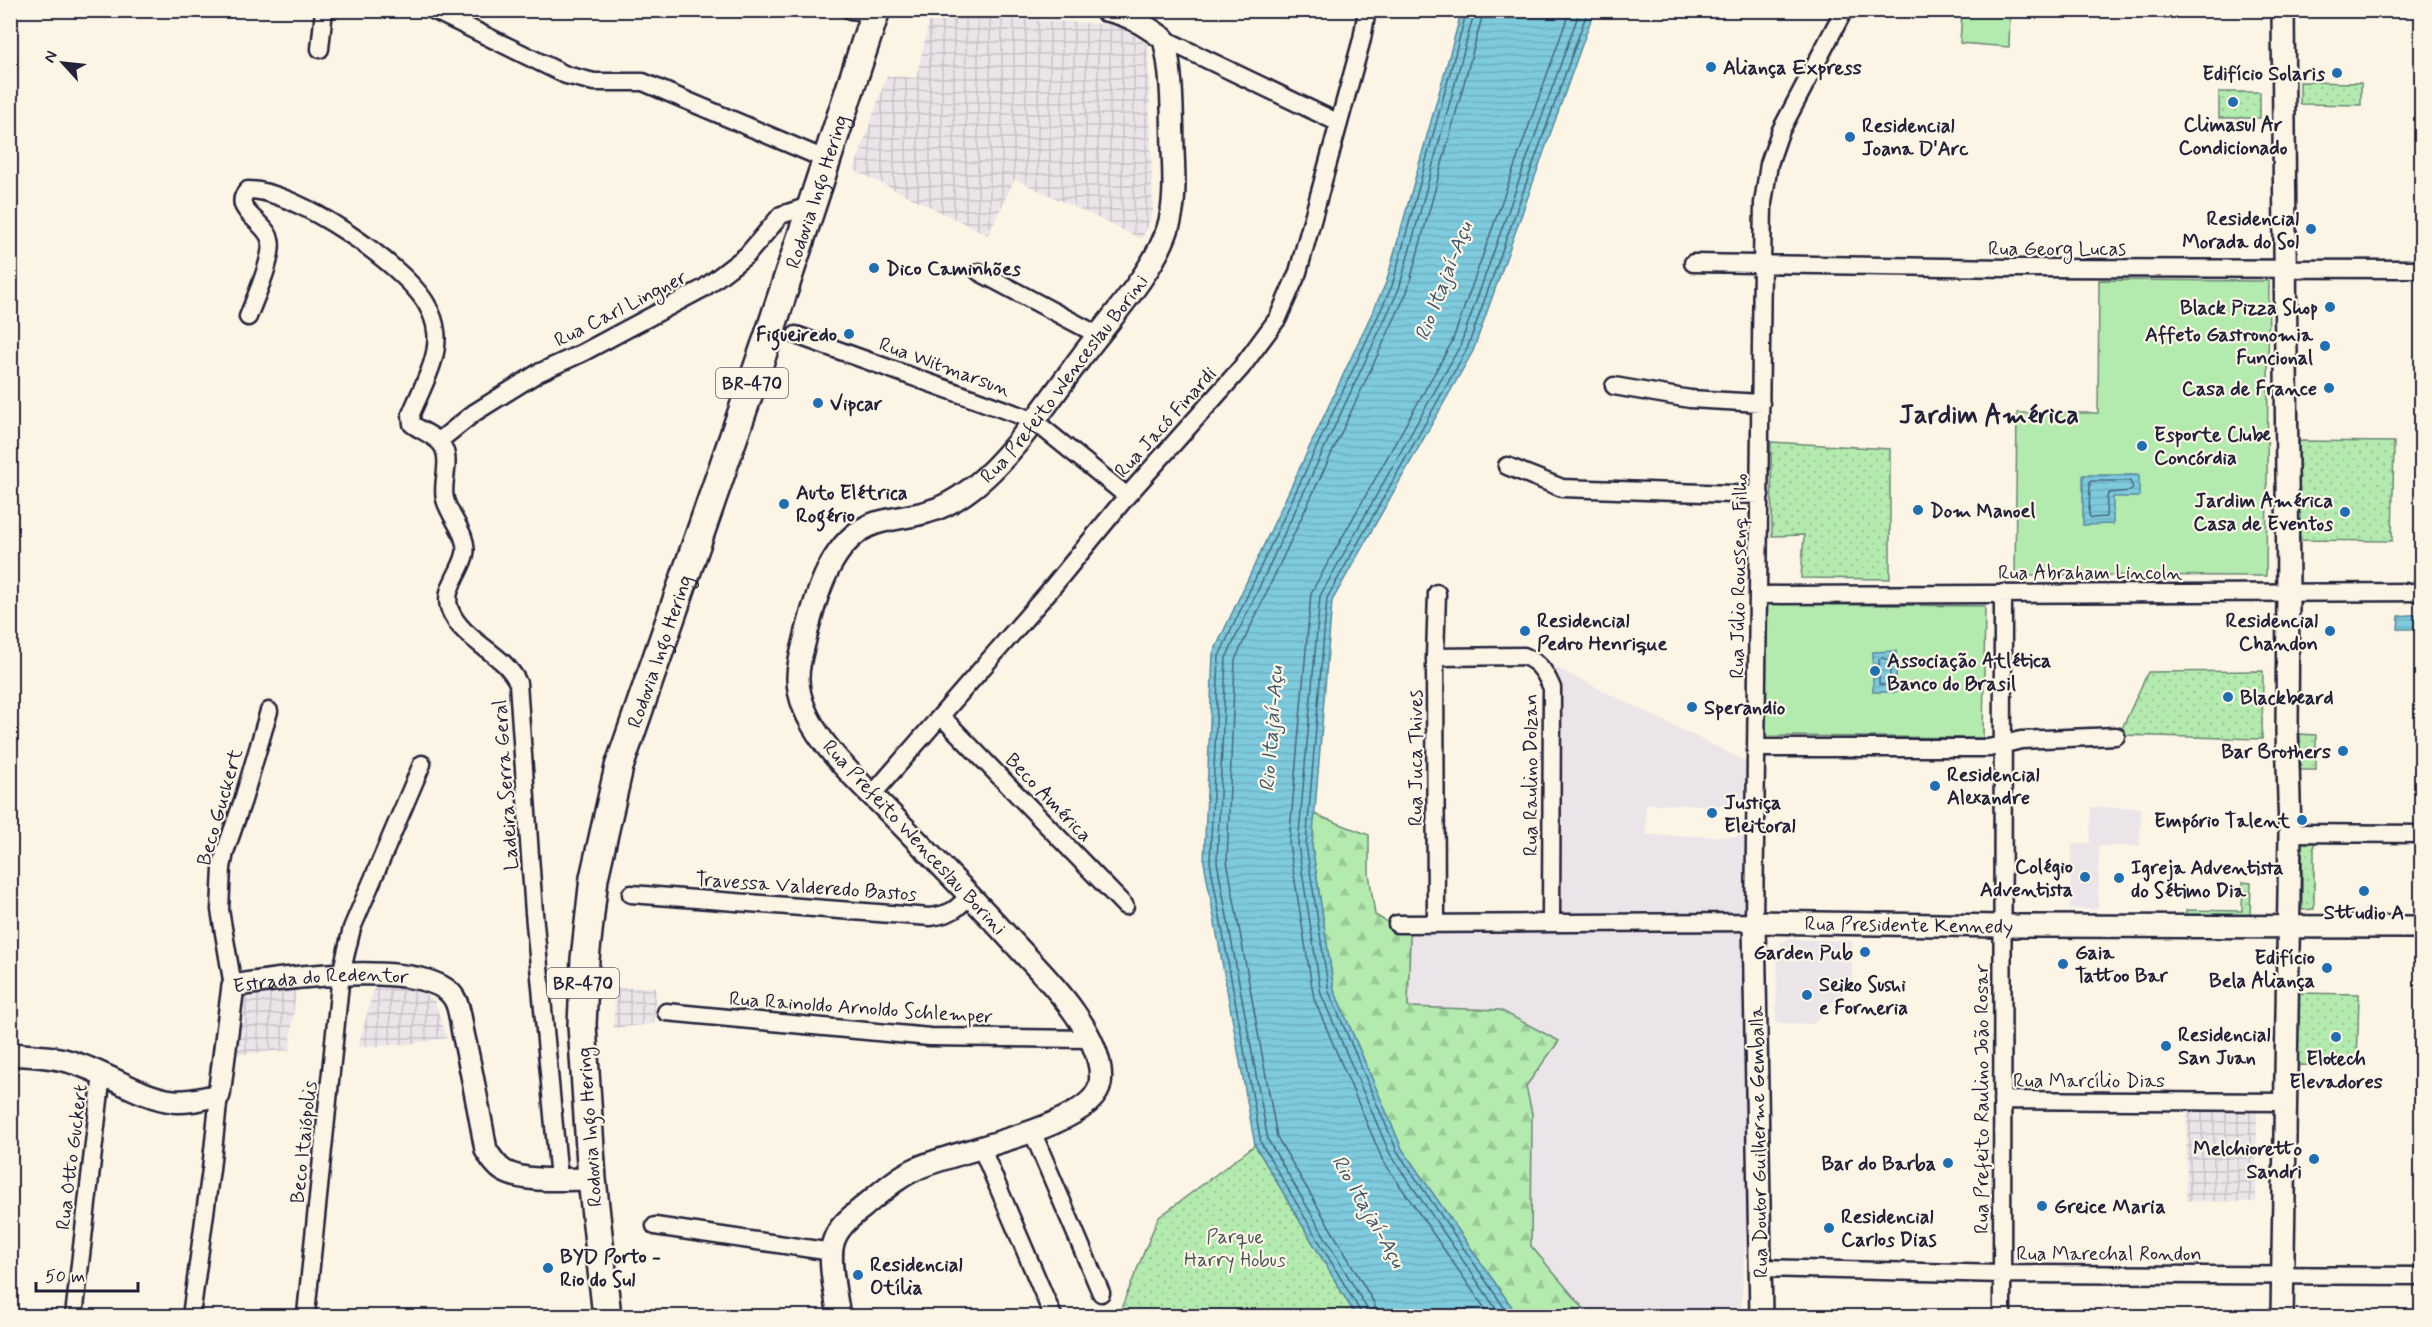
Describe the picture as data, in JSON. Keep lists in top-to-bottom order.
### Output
{
  "streets": {
    "highway": ["Rodovia Ingo Hering", "BR-470"],
    "street": [
      "Rua Georg Lucas",
      "Rua Carl Lingner",
      "Rua Witmarsun",
      "Rua Prefeito Wenceslau Borini",
      "Rua Jacó Finardi",
      "Rua Abraham Lincoln",
      "Rua Júlio Roussenq Filho",
      "Rua Juca Thives",
      "Rua Raulino Dolzan",
      "Ladeira Serra Geral",
      "Beco América",
      "Beco Guckert",
      "Travessa Valderedo Bastos",
      "Rua Presidente Kennedy",
      "Estrada do Redentor",
      "Rua Rainoldo Arnoldo Schlemper",
      "Rua Marcílio Dias",
      "Rua Prefeito Raulino João Rosar",
      "Beco Itaiópolis",
      "Rua Doutor Guilherme Gemballa",
      "Rua Otto Guckert",
      "Rua Marechal Rondon"
    ]
  },
  "crossings": [
    ["Rodovia Ingo Hering", "Rua Carl Lingner"],
    ["Rodovia Ingo Hering", "Estrada do Redentor"],
    ["Rua Georg Lucas", "Rua Júlio Roussenq Filho"],
    ["Rua Carl Lingner", "Ladeira Serra Geral"],
    ["Rua Witmarsun", "Rua Prefeito Wenceslau Borini"],
    ["Rua Witmarsun", "Rua Jacó Finardi"],
    ["Rua Prefeito Wenceslau Borini", "Rua Jacó Finardi"],
    ["Rua Prefeito Wenceslau Borini", "Travessa Valderedo Bastos"],
    ["Rua Prefeito Wenceslau Borini", "Rua Rainoldo Arnoldo Schlemper"],
    ["Rua Jacó Finardi", "Beco América"],
    ["Rua Abraham Lincoln", "Rua Júlio Roussenq Filho"],
    ["Rua Abraham Lincoln", "Rua Prefeito Raulino João Rosar"],
    ["Rua Júlio Roussenq Filho", "Rua Presidente Kennedy"],
    ["Rua Júlio Roussenq Filho", "Rua Doutor Guilherme Gemballa"],
    ["Rua Juca Thives", "Rua Raulino Dolzan"],
    ["Rua Juca Thives", "Rua Presidente Kennedy"],
    ["Rua Raulino Dolzan", "Rua Presidente Kennedy"],
    ["Ladeira Serra Geral", "Estrada do Redentor"],
    ["Beco Guckert", "Estrada do Redentor"],
    ["Rua Presidente Kennedy", "Rua Prefeito Raulino João Rosar"],
    ["Rua Presidente Kennedy", "Rua Doutor Guilherme Gemballa"],
    ["Estrada do Redentor", "Beco Itaiópolis"],
    ["Rua Marcílio Dias", "Rua Prefeito Raulino João Rosar"],
    ["Rua Prefeito Raulino João Rosar", "Rua Marechal Rondon"],
    ["Rua Doutor Guilherme Gemballa", "Rua Marechal Rondon"]
  ],
  "districts": ["Jardim América"],
  "water": ["Rio Itajaí-Açu"],
  "parks": ["Parque Harry Hobus"],
  "places": [
    "Aliança Express",
    "Edifício Solaris",
    "Climasul Ar Condicionado",
    "Residencial Joana D'Arc",
    "Residencial Morada do Sol",
    "Dico Caminhões",
    "Black Pizza Shop",
    "Figueiredo",
    "Affeto Gastronomia Funcional",
    "Casa de France",
    "Vipcar",
    "Esporte Clube Concórdia",
    "Auto Elétrica Rogério",
    "Dom Manoel",
    "Jardim América Casa de Eventos",
    "Residencial Pedro Henrique",
    "Residencial Chandon",
    "Associação Atlética Banco do Brasil",
    "Blackbeard",
    "Sperandio",
    "Bar Brothers",
    "Residencial Alexandre",
    "Justiça Eleitoral",
    "Empório Talent",
    "Colégio Adventista",
    "Igreja Adventista do Sétimo Dia",
    "Sttudio A",
    "Garden Pub",
    "Gaia Tattoo Bar",
    "Edifício Bela Aliança",
    "Seiko Sushi e Forneria",
    "Elotech Elevadores",
    "Residencial San Juan",
    "Melchioretto Sandri",
    "Bar do Barba",
    "Greice Maria",
    "Residencial Carlos Dias",
    "BYD Porto - Rio do Sul",
    "Residencial Otília"
  ],
  "scale_bar": "50 m",
  "north": "top left"
}
